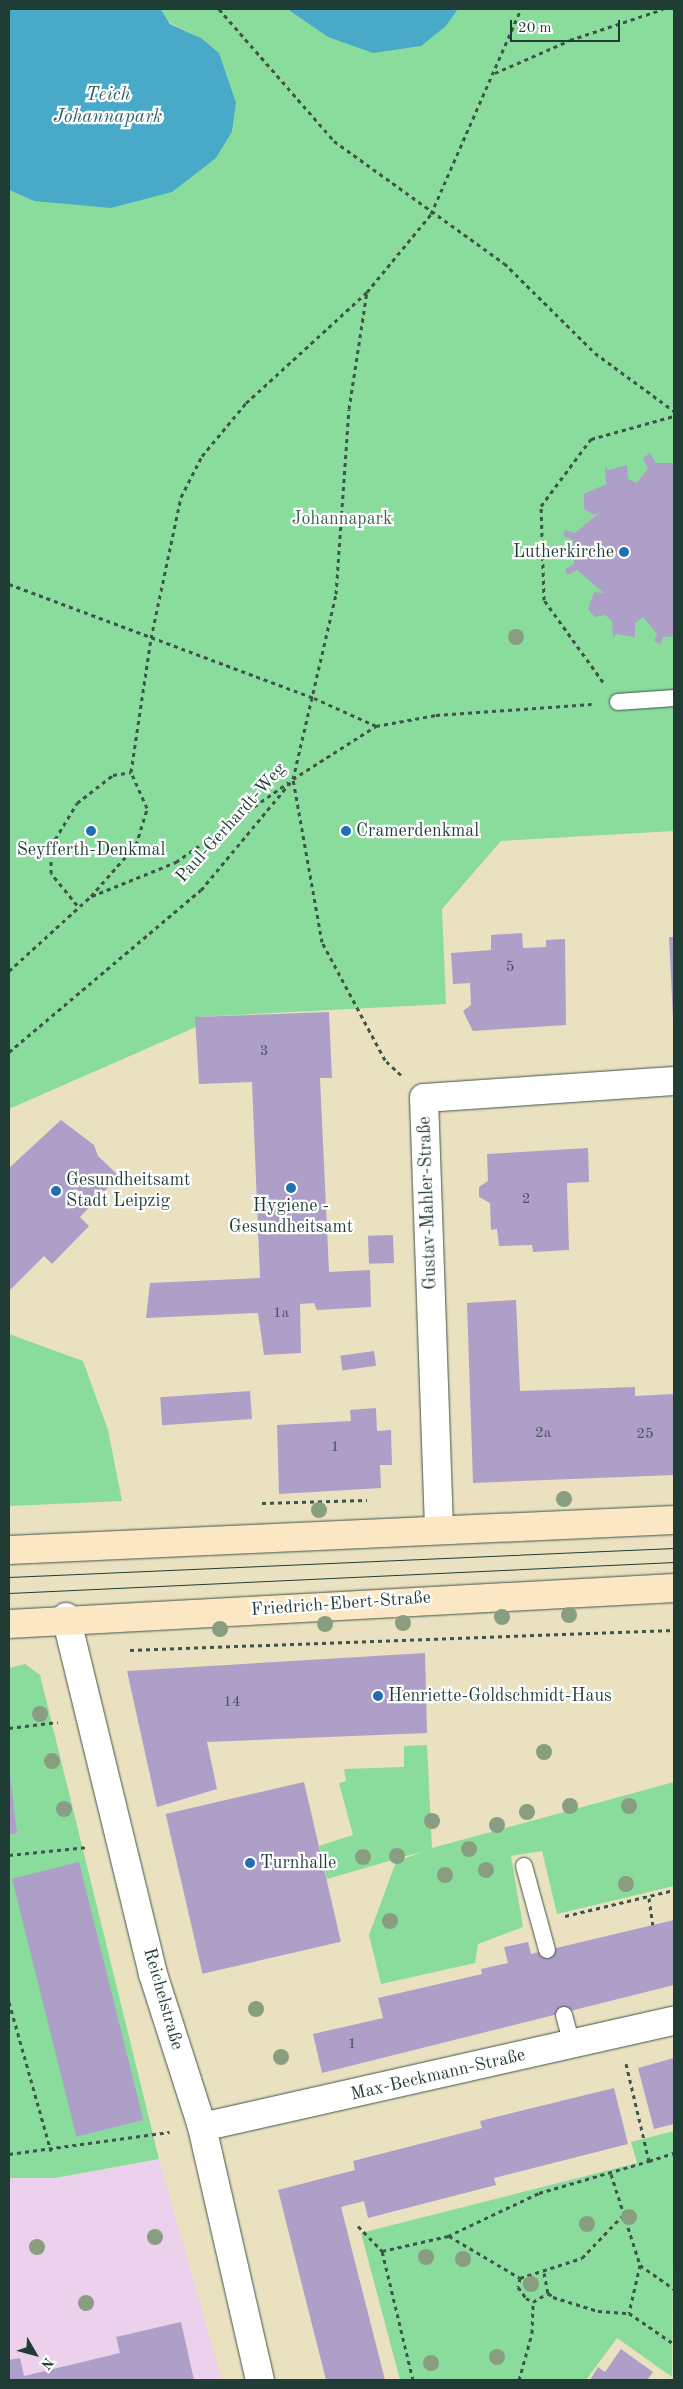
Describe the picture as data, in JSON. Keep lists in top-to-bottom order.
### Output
{
  "streets": {
    "main road": ["Friedrich-Ebert-Straße"],
    "street": ["Gustav-Mahler-Straße", "Reichelstraße", "Max-Beckmann-Straße"],
    "path": ["Paul-Gerhardt-Weg"]
  },
  "crossings": [
    ["Friedrich-Ebert-Straße", "Reichelstraße"],
    ["Reichelstraße", "Max-Beckmann-Straße"]
  ],
  "water": ["Teich Johannapark"],
  "parks": ["Johannapark"],
  "places": [
    "Lutherkirche",
    "Seyfferth-Denkmal",
    "Cramerdenkmal",
    "Hygiene - Gesundheitsamt",
    "Gesundheitsamt Stadt Leipzig",
    "Henriette-Goldschmidt-Haus",
    "Turnhalle"
  ],
  "house_numbers": [
    "5",
    "3",
    "2",
    "1a",
    "2a",
    "25",
    "1",
    "14",
    "1"
  ],
  "scale_bar": "20 m",
  "north": "bottom right"
}
